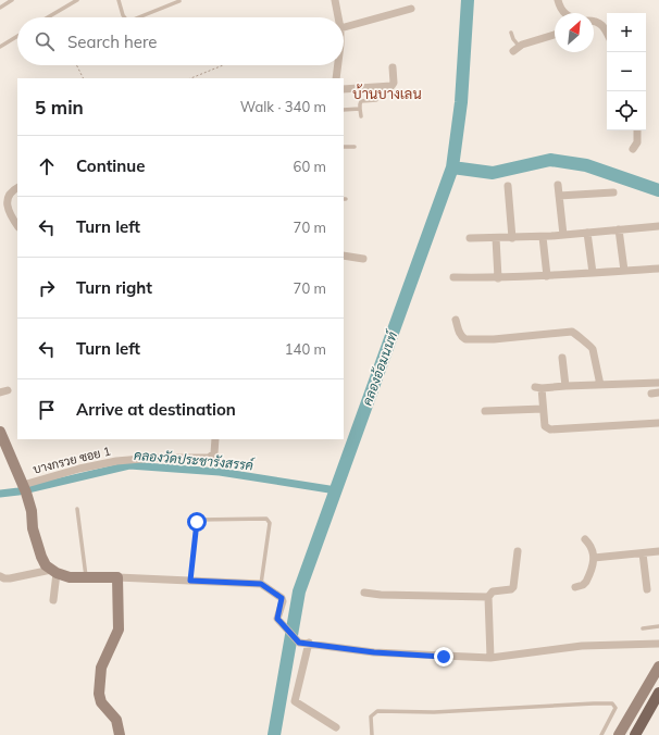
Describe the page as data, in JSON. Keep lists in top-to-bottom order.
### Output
{
  "streets": {
    "street": ["บางกรวย ซอย 1"]
  },
  "districts": ["บ้านบางเลน"],
  "water": ["คลองอ้อมนนท์", "คลองวัดประชารังสรรค์"],
  "north": "top right",
  "page": {
    "map_buttons": ["+", "−"],
    "search": "Search here",
    "heading": ["5 min", "Walk · 340 m"],
    "list": [
      ["Continue", "60 m"],
      ["Turn left", "70 m"],
      ["Turn right", "70 m"],
      ["Turn left", "140 m"],
      "Arrive at destination"
    ]
  }
}
